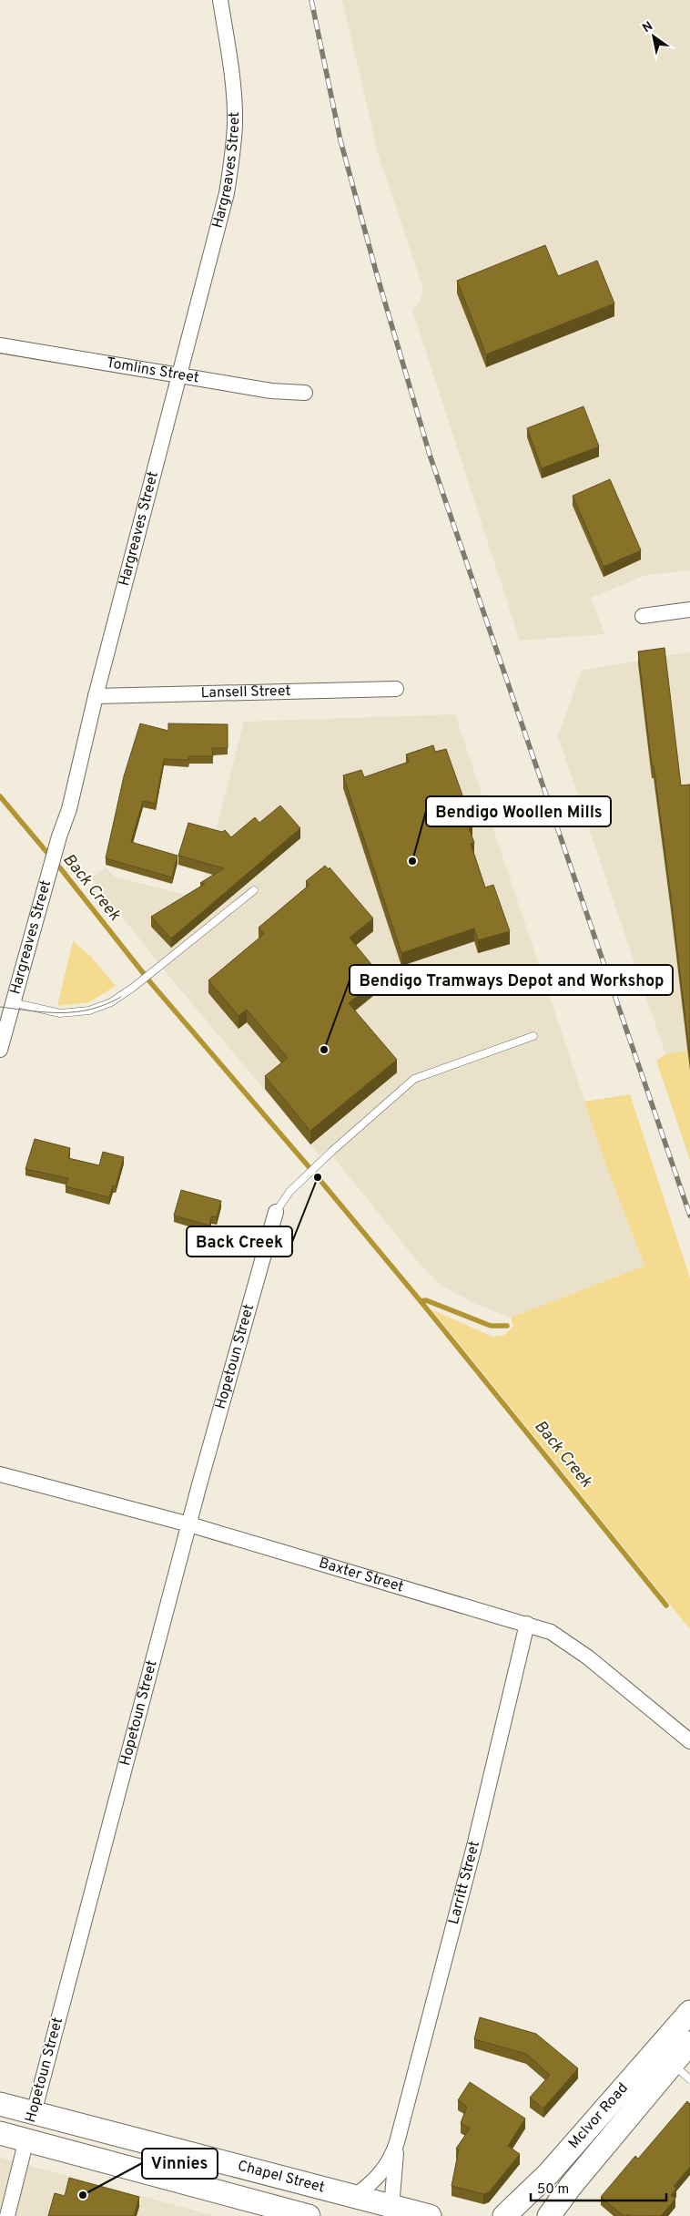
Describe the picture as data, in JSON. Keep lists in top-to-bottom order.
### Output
{
  "streets": {
    "main road": ["Hopetoun Street", "McIvor Road", "Chapel Street"],
    "street": [
      "Hargreaves Street",
      "Tomlins Street",
      "Lansell Street",
      "Baxter Street",
      "Larritt Street"
    ]
  },
  "crossings": [
    ["Hargreaves Street", "Tomlins Street"],
    ["Hargreaves Street", "Lansell Street"],
    ["Hopetoun Street", "Baxter Street"],
    ["Hopetoun Street", "Chapel Street"],
    ["Baxter Street", "Larritt Street"],
    ["Larritt Street", "Chapel Street"]
  ],
  "water": ["Back Creek"],
  "places": [
    "Bendigo Woollen Mills",
    "Bendigo Tramways Depot and Workshop",
    "Back Creek",
    "Vinnies"
  ],
  "scale_bar": "50 m",
  "north": "top left"
}
